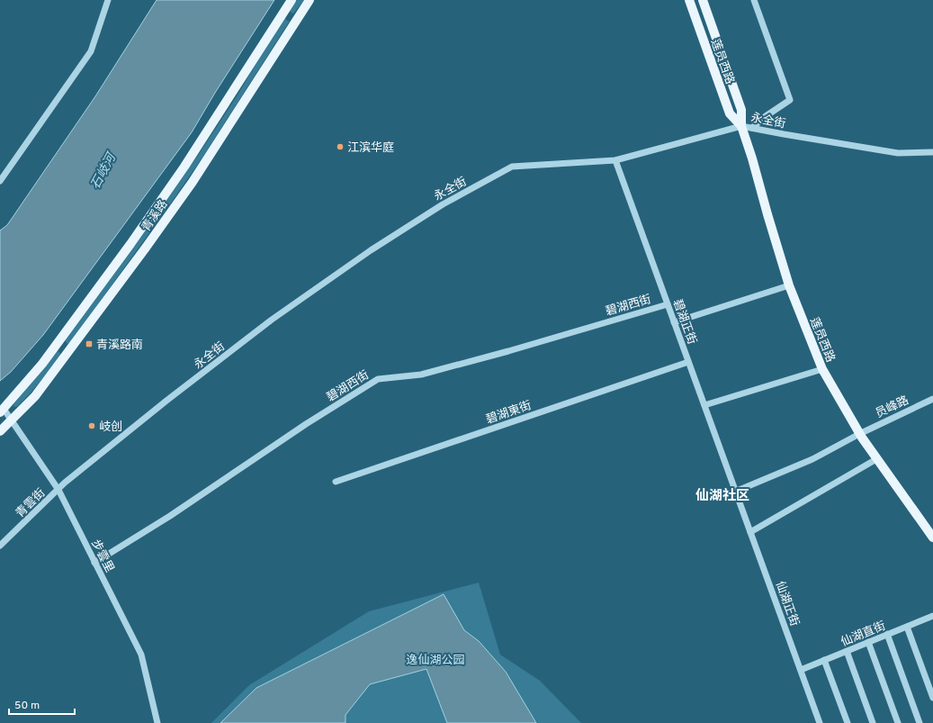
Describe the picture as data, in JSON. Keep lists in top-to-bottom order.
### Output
{
  "streets": {
    "main road": ["莲员西路", "青溪路"],
    "street": [
      "永全街",
      "碧湖西街",
      "碧湖正街",
      "员峰路",
      "碧湖東街",
      "青雲街",
      "步雲里",
      "仙湖正街",
      "仙湖直街"
    ]
  },
  "crossings": [
    ["莲员西路", "永全街"],
    ["莲员西路", "员峰路"],
    ["永全街", "碧湖正街"],
    ["永全街", "青雲街"],
    ["永全街", "步雲里"],
    ["青溪路", "步雲里"],
    ["碧湖西街", "碧湖正街"],
    ["碧湖西街", "步雲里"],
    ["碧湖正街", "员峰路"],
    ["碧湖正街", "碧湖東街"],
    ["碧湖正街", "仙湖正街"],
    ["员峰路", "仙湖正街"],
    ["青雲街", "步雲里"],
    ["仙湖正街", "仙湖直街"]
  ],
  "districts": ["仙湖社区"],
  "water": ["石岐河"],
  "parks": ["逸仙湖公园"],
  "places": {
    "other": ["江滨华庭", "岐创"],
    "transit": ["青溪路南"]
  },
  "scale_bar": "50 m"
}
